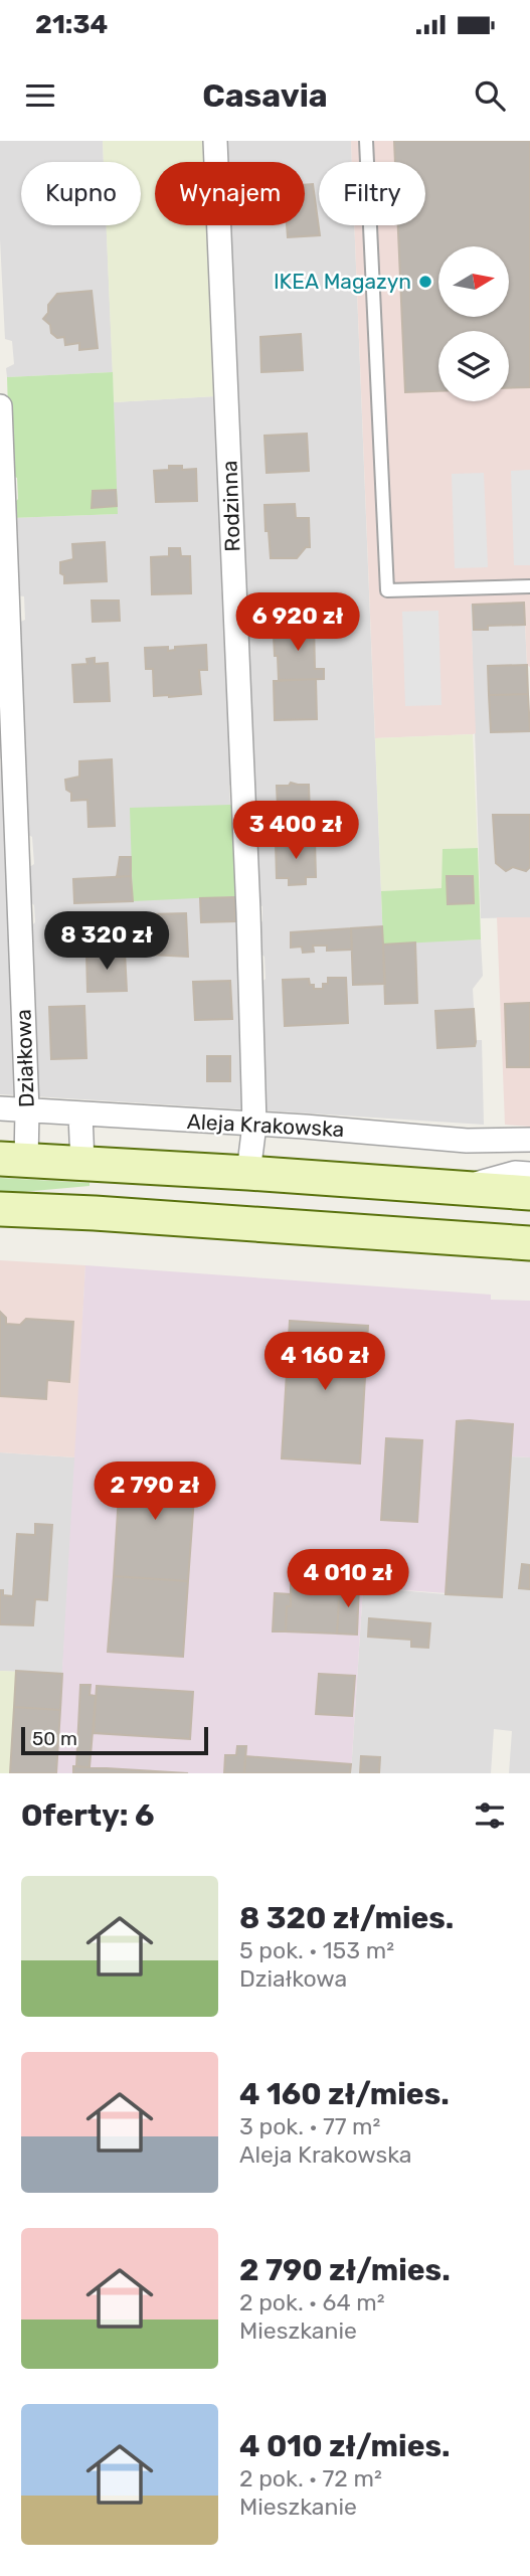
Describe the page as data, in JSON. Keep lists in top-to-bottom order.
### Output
{
  "streets": {
    "street": ["Rodzinna", "Działkowa", "Aleja Krakowska"]
  },
  "crossings": [
    ["Rodzinna", "Aleja Krakowska"],
    ["Działkowa", "Aleja Krakowska"]
  ],
  "places": ["IKEA Magazyn"],
  "scale_bar": "50 m",
  "north": "right",
  "page": {
    "status": "21:34",
    "header": "Casavia",
    "chip": ["Kupno", "Wynajem", "Filtry"],
    "price": [
      "6 920 zł",
      "3 400 zł",
      "8 320 zł",
      "4 160 zł",
      "2 790 zł",
      "4 010 zł"
    ],
    "scale": "50 m",
    "heading": "Oferty: 6",
    "list": [
      {
        "name": "8 320 zł/mies.",
        "note": "5 pok. · 153 m² · Działkowa"
      },
      {
        "name": "4 160 zł/mies.",
        "note": "3 pok. · 77 m² · Aleja Krakowska"
      },
      {
        "name": "2 790 zł/mies.",
        "note": "2 pok. · 64 m² · Mieszkanie"
      },
      {
        "name": "4 010 zł/mies.",
        "note": "2 pok. · 72 m² · Mieszkanie"
      }
    ]
  }
}
